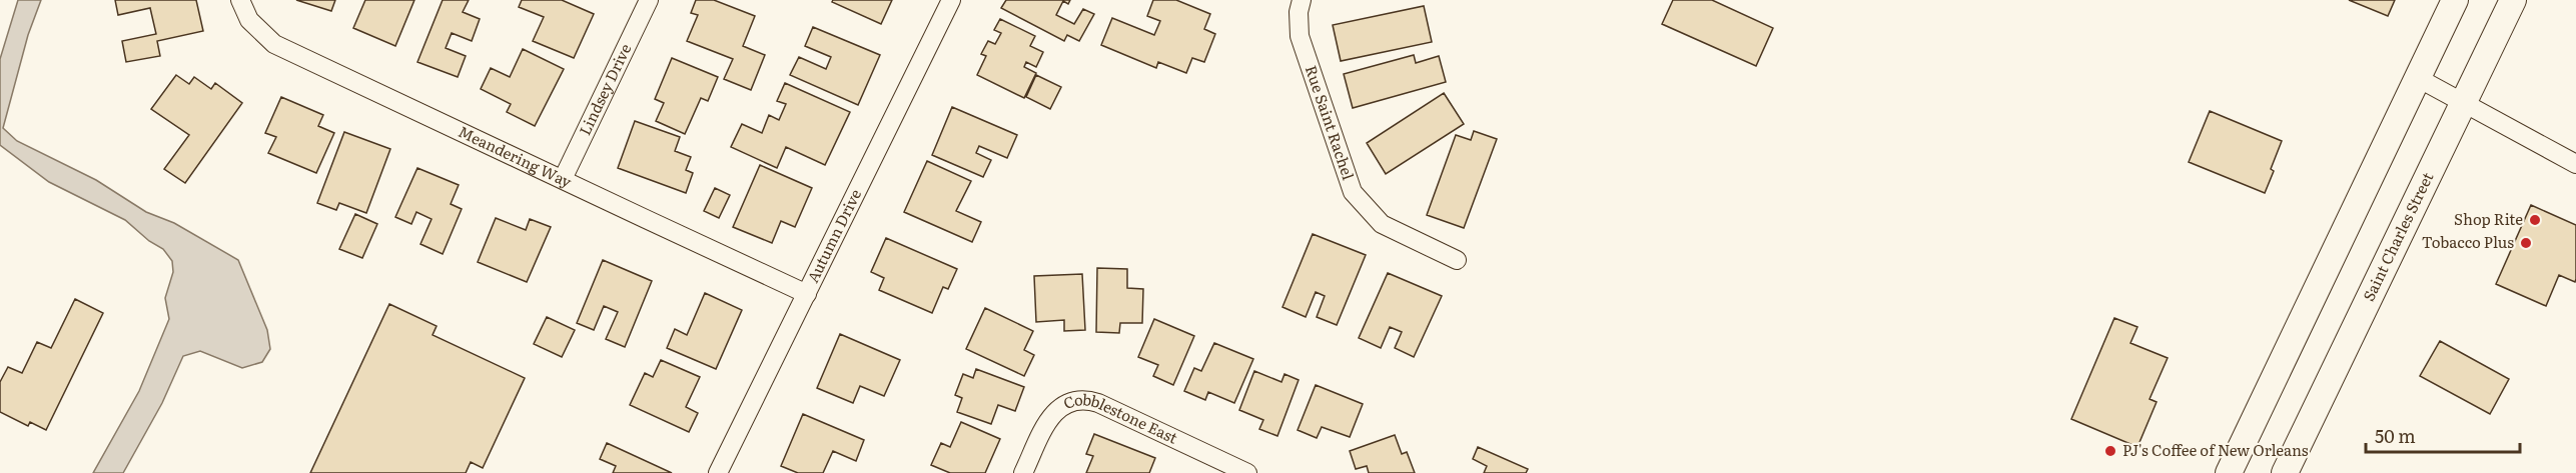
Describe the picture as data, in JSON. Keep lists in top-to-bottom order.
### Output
{
  "streets": {
    "street": [
      "Lindsey Drive",
      "Rue Saint Rachel",
      "Meandering Way",
      "Saint Charles Street",
      "Autumn Drive",
      "Cobblestone East"
    ]
  },
  "crossings": [
    ["Lindsey Drive", "Meandering Way"],
    ["Meandering Way", "Autumn Drive"]
  ],
  "places": ["Shop Rite", "Tobacco Plus", "PJ's Coffee of New Orleans"],
  "scale_bar": "50 m"
}
